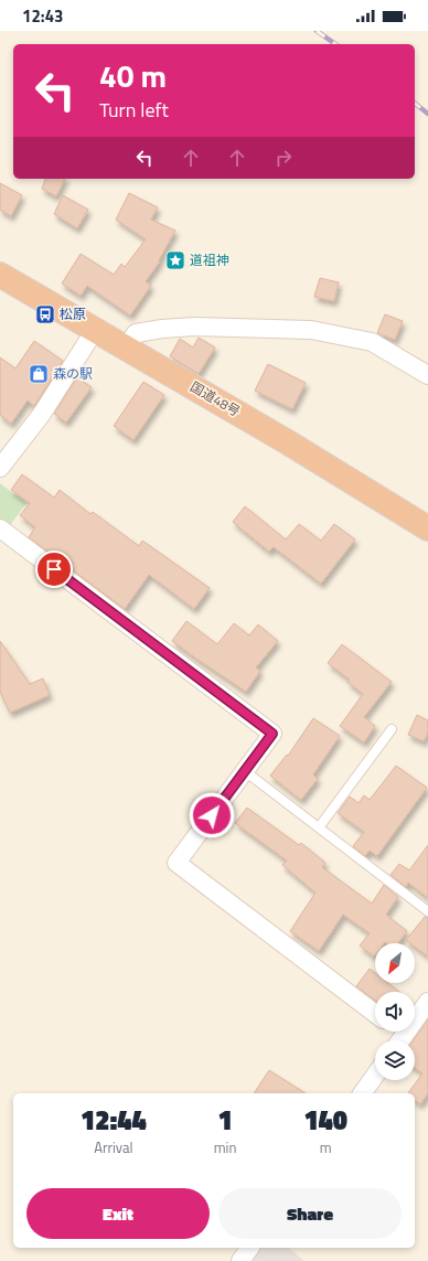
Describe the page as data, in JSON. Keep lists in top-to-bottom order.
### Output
{
  "streets": {
    "highway": ["国道48号"]
  },
  "places": {
    "place": ["道祖神"],
    "bus stop": ["松原"],
    "shop": ["森の駅"]
  },
  "north": "bottom left",
  "page": {
    "status": "12:43",
    "turn": ["40 m", "Turn left"],
    "eta": [
      "12:44",
      "Arrival",
      "1",
      "min",
      "140",
      "m"
    ],
    "buttons": ["Exit", "Share"]
  }
}
